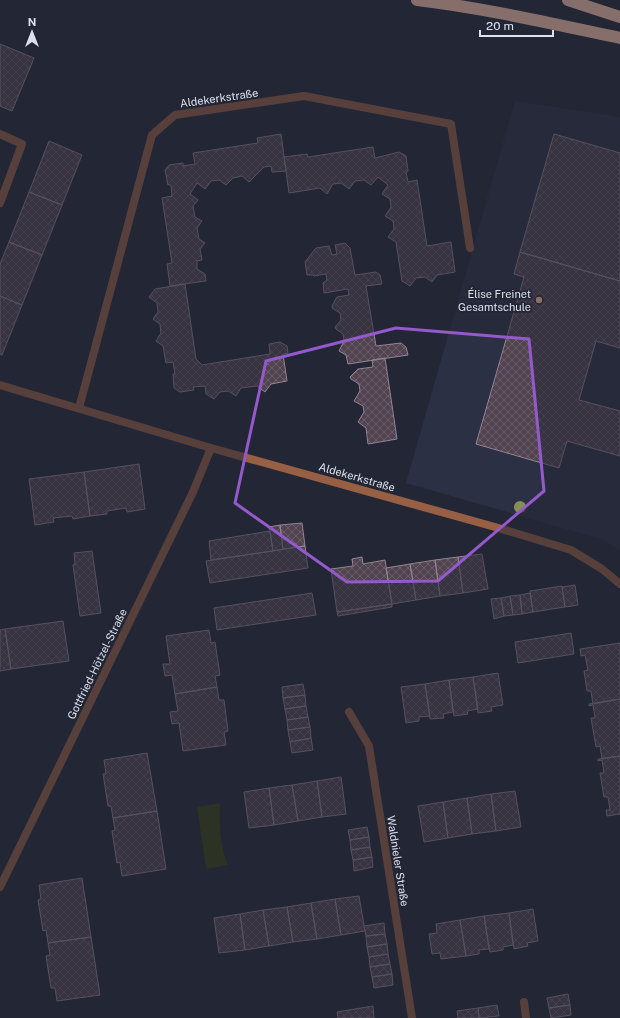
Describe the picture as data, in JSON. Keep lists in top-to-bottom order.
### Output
{
  "streets": {
    "street": ["Aldekerkstraße", "Gottfried-Hötzel-Straße", "Waldnieler Straße"]
  },
  "crossings": [
    ["Aldekerkstraße", "Gottfried-Hötzel-Straße"]
  ],
  "places": ["Élise Freinet Gesamtschule"],
  "scale_bar": "20 m",
  "north": "top"
}
